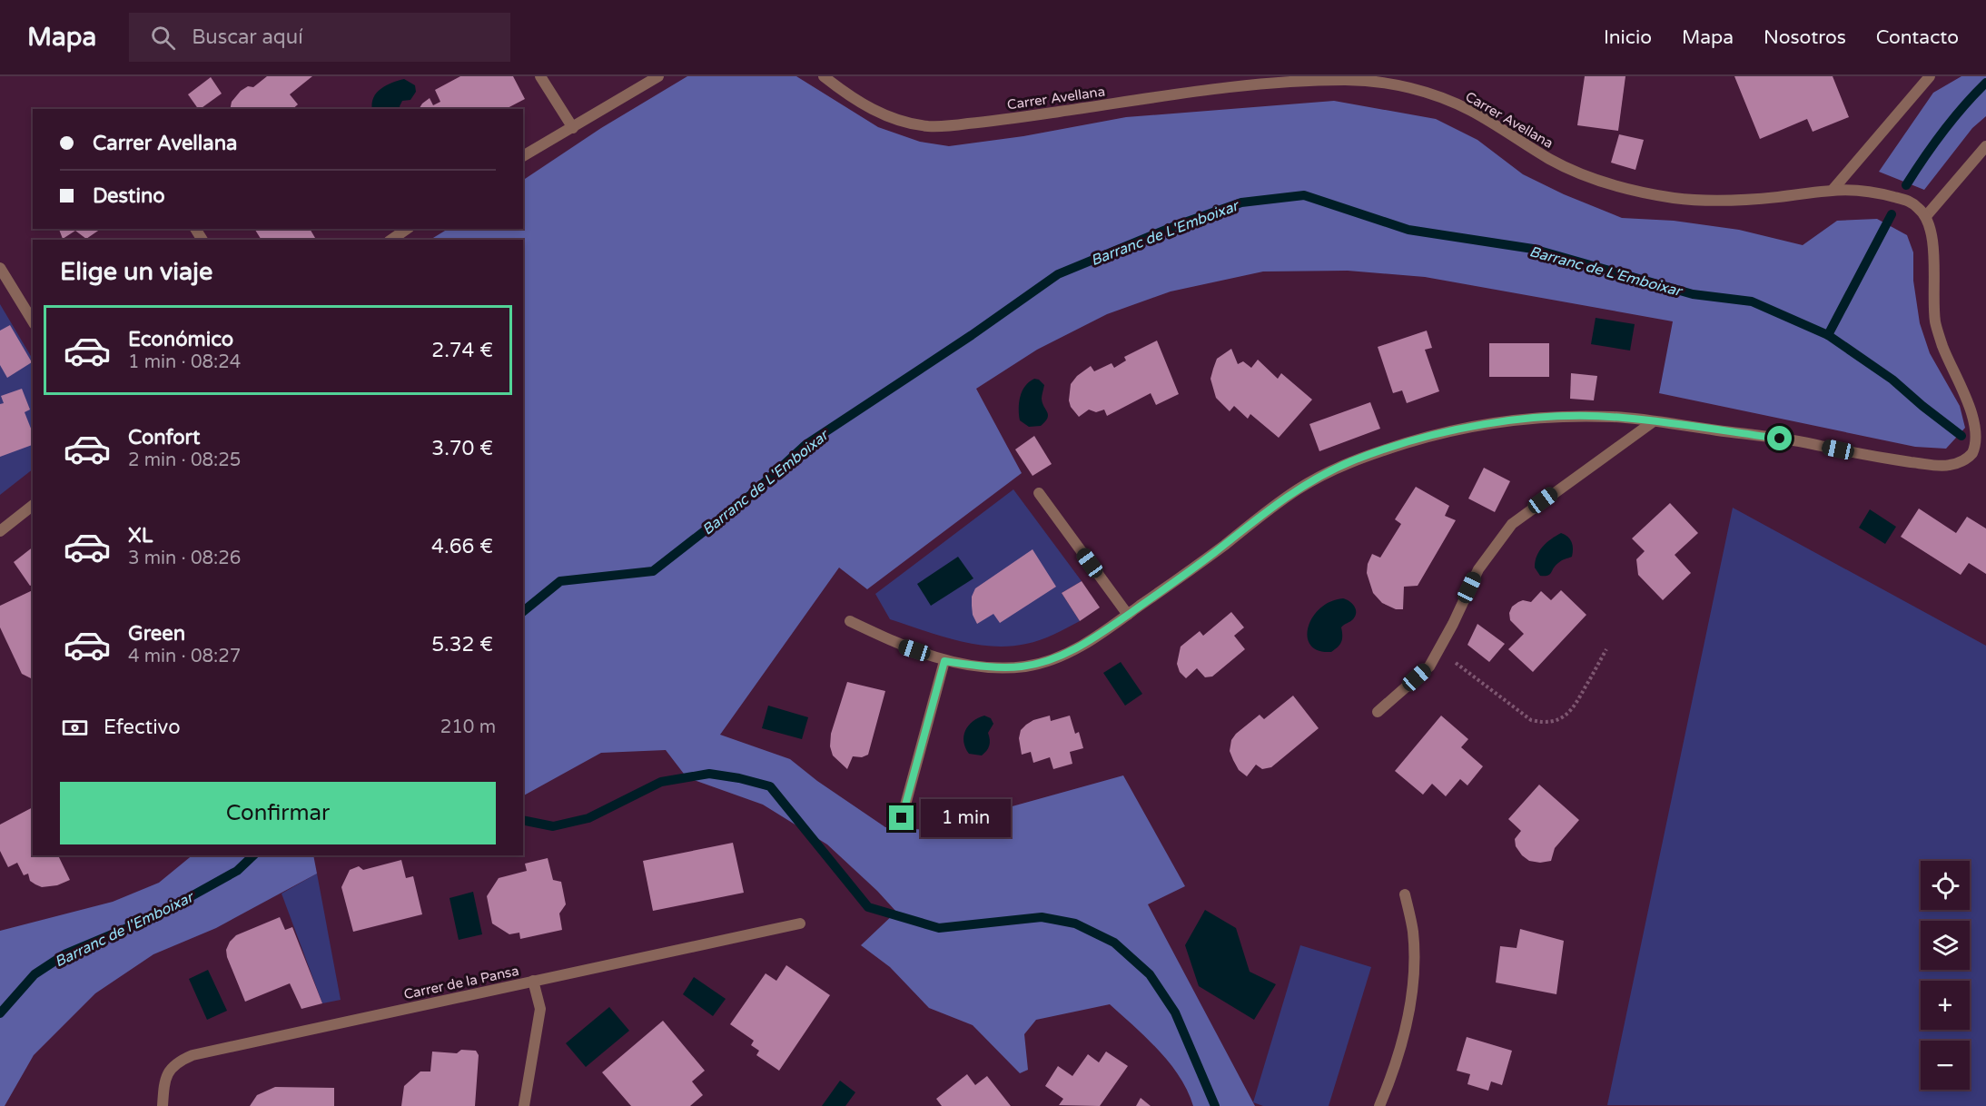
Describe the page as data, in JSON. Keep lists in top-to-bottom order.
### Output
{
  "streets": {
    "street": ["Carrer Avellana", "Carrer de la Pansa"]
  },
  "water": ["Barranc de L'Emboixar", "Barranc de l'Emboixar"],
  "page": {
    "header": "Mapa",
    "search": "Buscar aquí",
    "nav": [
      "Inicio",
      "Mapa",
      "Nosotros",
      "Contacto"
    ],
    "banner": ["Carrer Avellana", "Destino"],
    "heading": "Elige un viaje",
    "list": [
      {
        "name": "Económico",
        "note": "1 min · 08:24",
        "value": "2.74 €"
      },
      {
        "name": "Confort",
        "note": "2 min · 08:25",
        "value": "3.70 €"
      },
      {
        "name": "XL",
        "note": "3 min · 08:26",
        "value": "4.66 €"
      },
      {
        "name": "Green",
        "note": "4 min · 08:27",
        "value": "5.32 €"
      }
    ],
    "pay": ["Efectivo", "210 m"],
    "buttons": "Confirmar",
    "bubble": "1 min",
    "map_buttons": ["+", "−"]
  }
}
